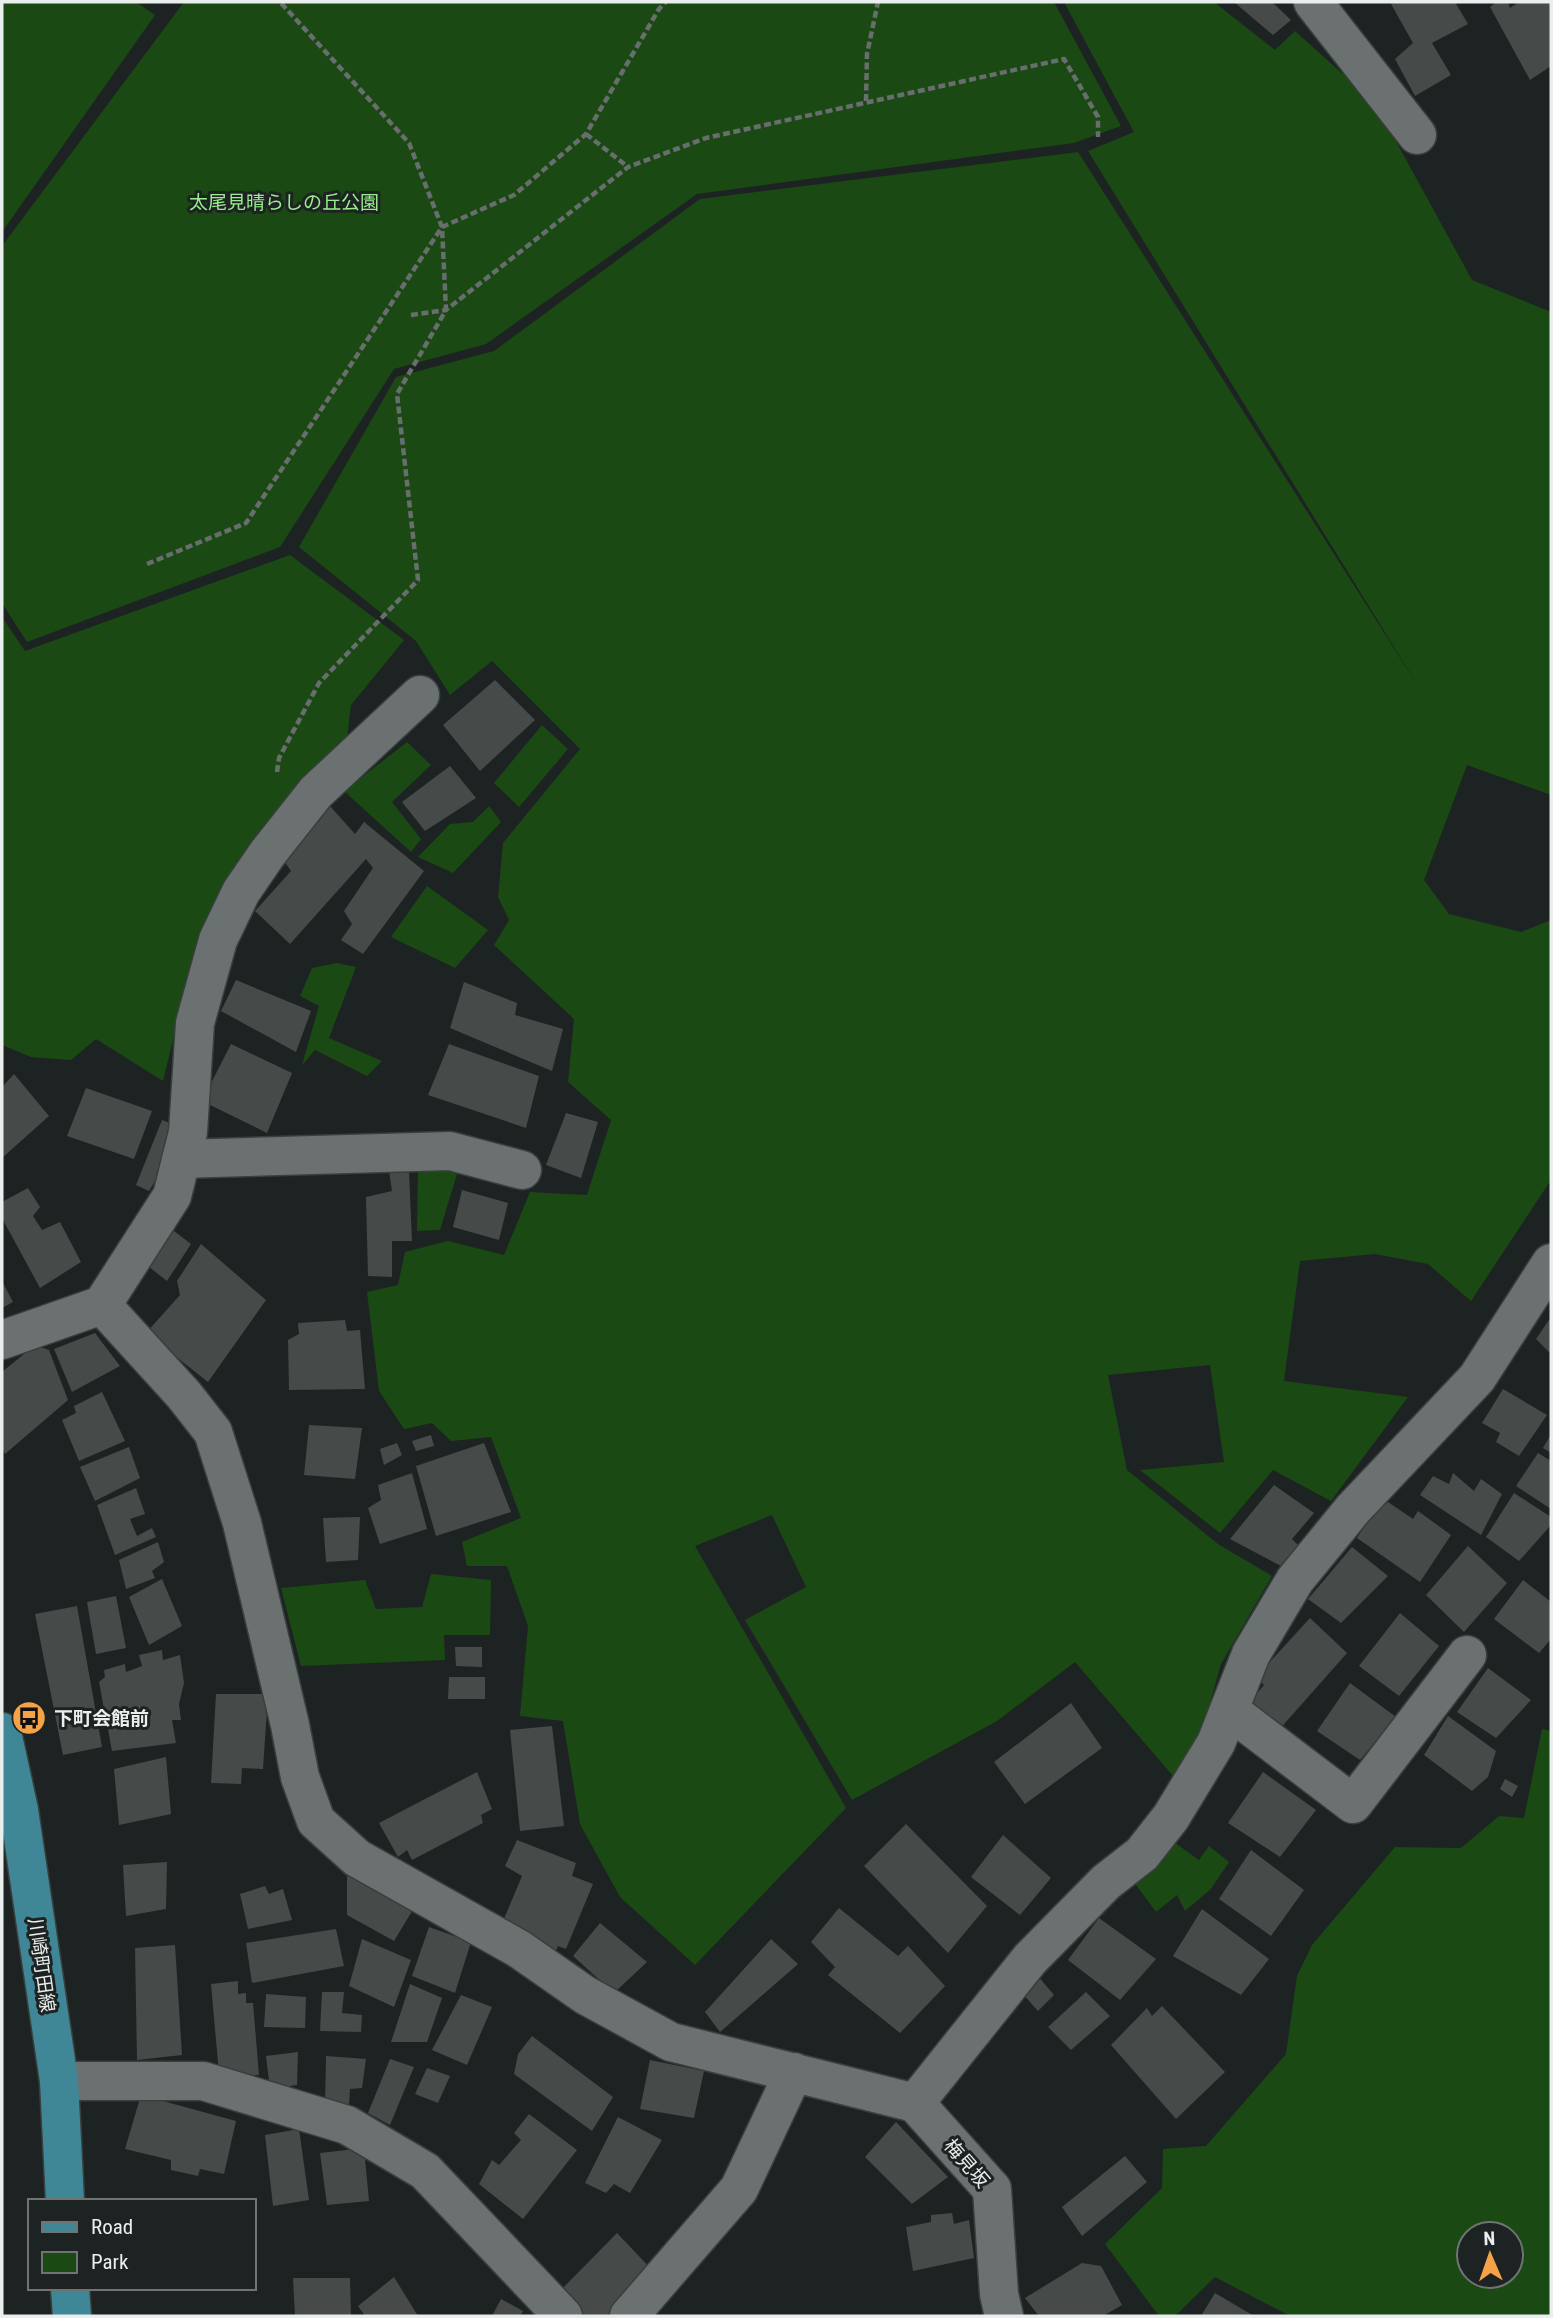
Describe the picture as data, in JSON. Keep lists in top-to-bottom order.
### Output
{
  "streets": {
    "main road": ["川崎町田線"],
    "street": ["梅見坂"]
  },
  "parks": ["太尾見晴らしの丘公園"],
  "places": {
    "bus stop": ["下町会館前"]
  },
  "legend": ["Road", "Park"],
  "north": "top"
}
